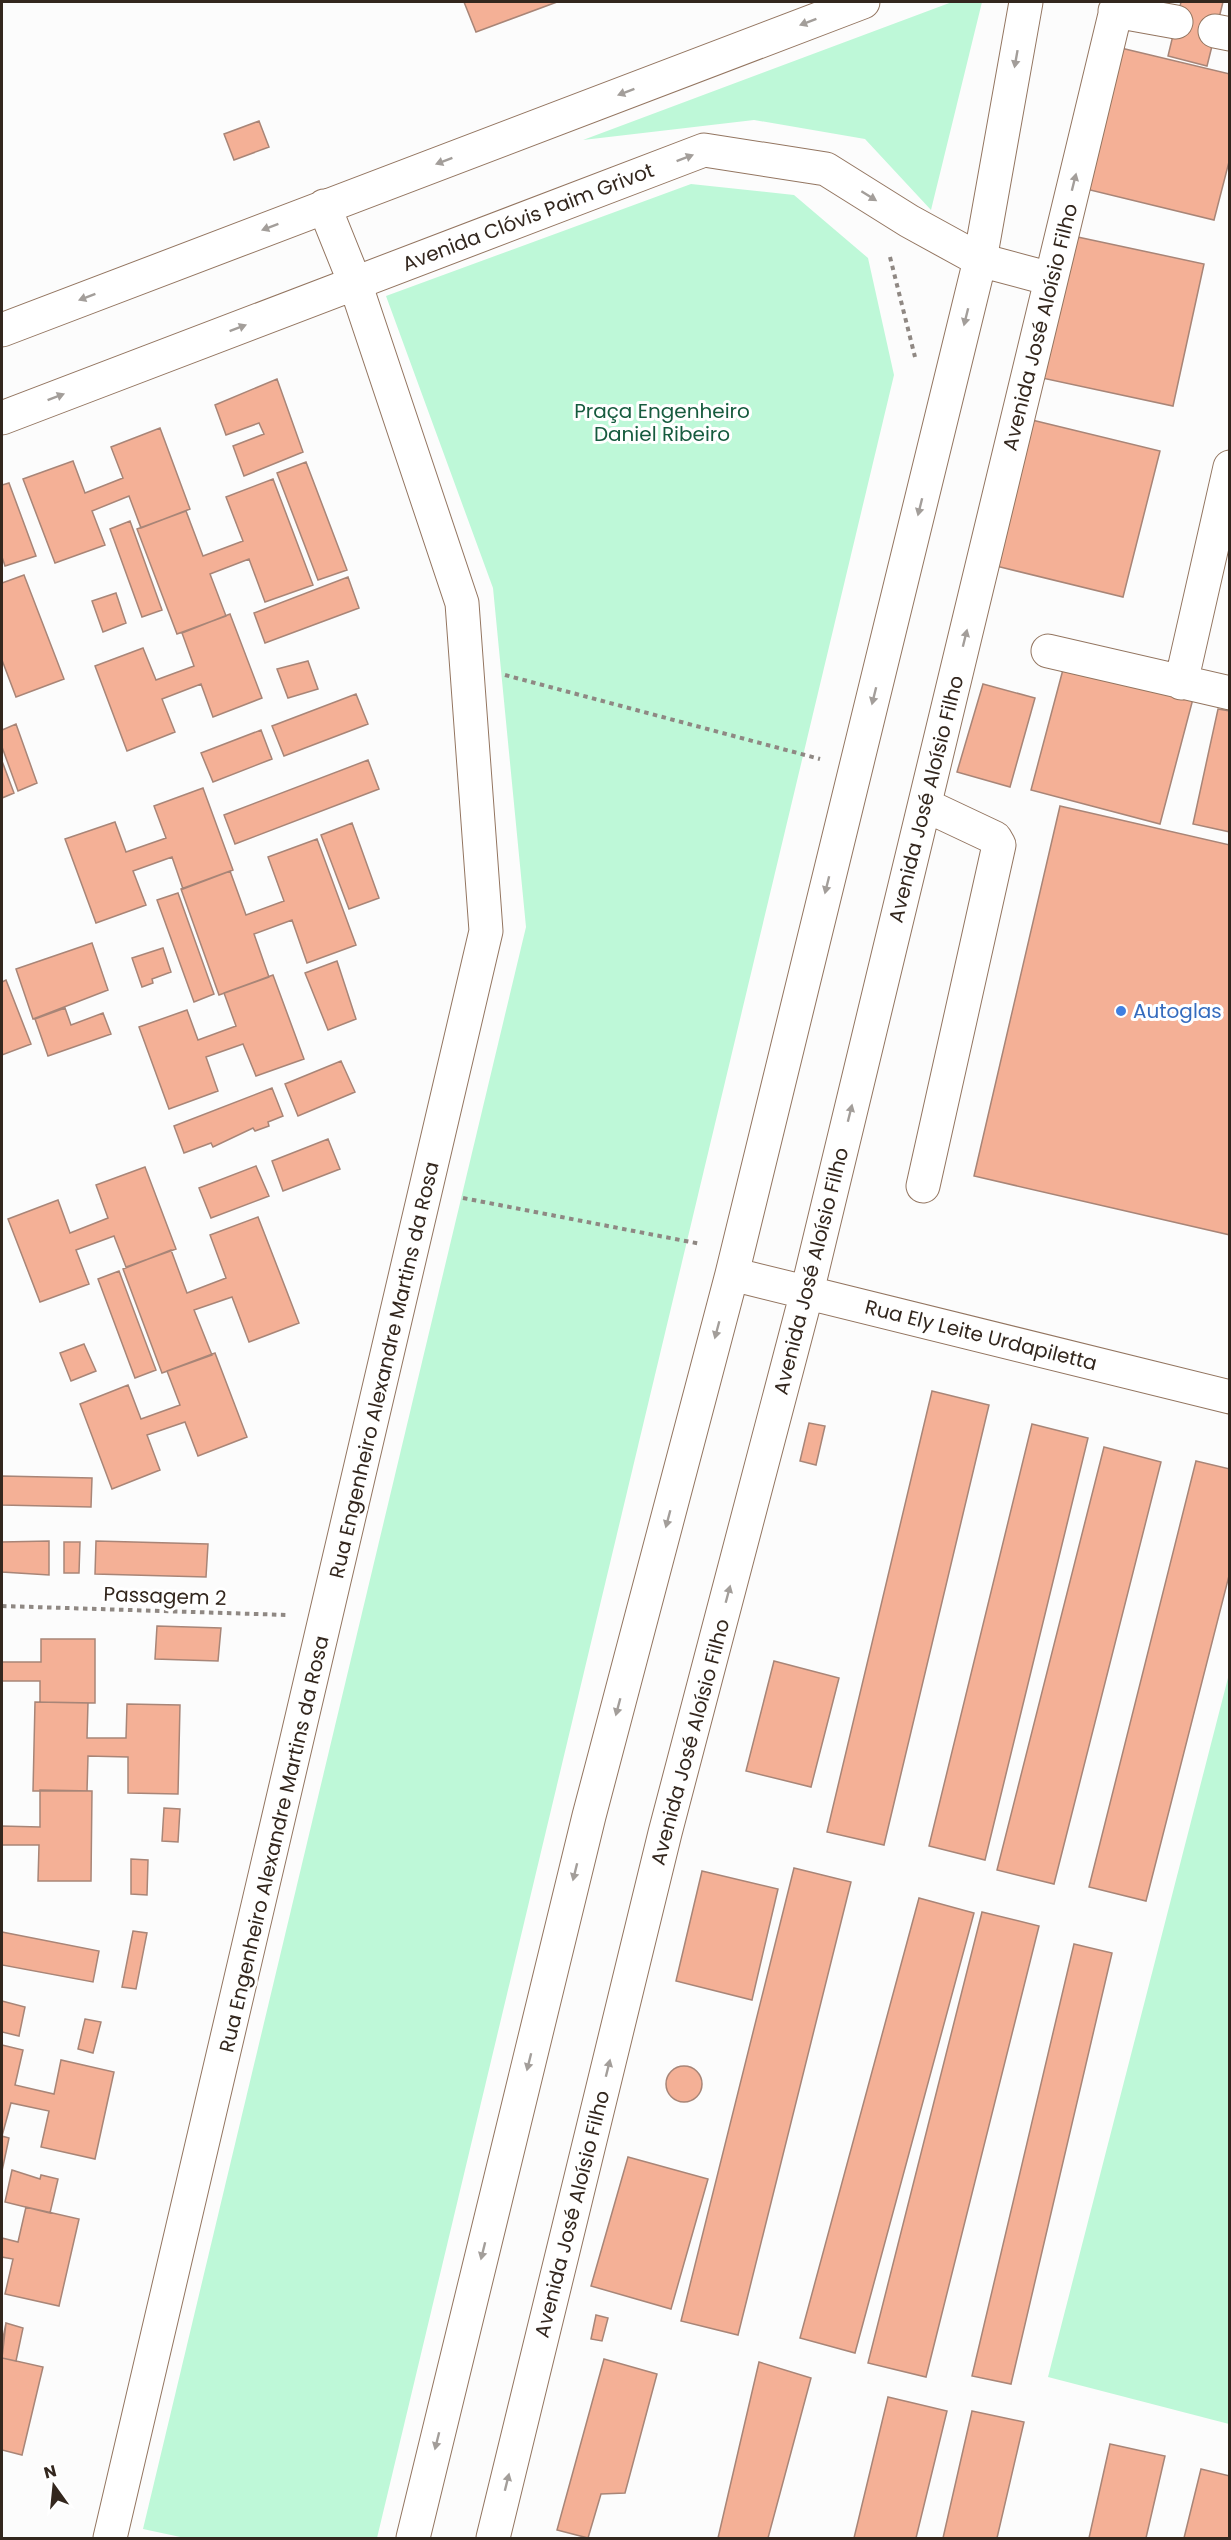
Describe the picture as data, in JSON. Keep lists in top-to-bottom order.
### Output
{
  "streets": {
    "street": [
      "Avenida Clóvis Paim Grivot",
      "Avenida José Aloísio Filho",
      "Rua Ely Leite Urdapiletta",
      "Rua Engenheiro Alexandre Martins da Rosa"
    ],
    "path": ["Passagem 2"]
  },
  "crossings": [
    ["Avenida Clóvis Paim Grivot", "Avenida José Aloísio Filho"],
    ["Avenida Clóvis Paim Grivot", "Rua Engenheiro Alexandre Martins da Rosa"],
    ["Avenida José Aloísio Filho", "Rua Ely Leite Urdapiletta"],
    ["Rua Engenheiro Alexandre Martins da Rosa", "Passagem 2"]
  ],
  "parks": ["Praça Engenheiro Daniel Ribeiro"],
  "places": ["Autoglas"],
  "north": "top"
}
